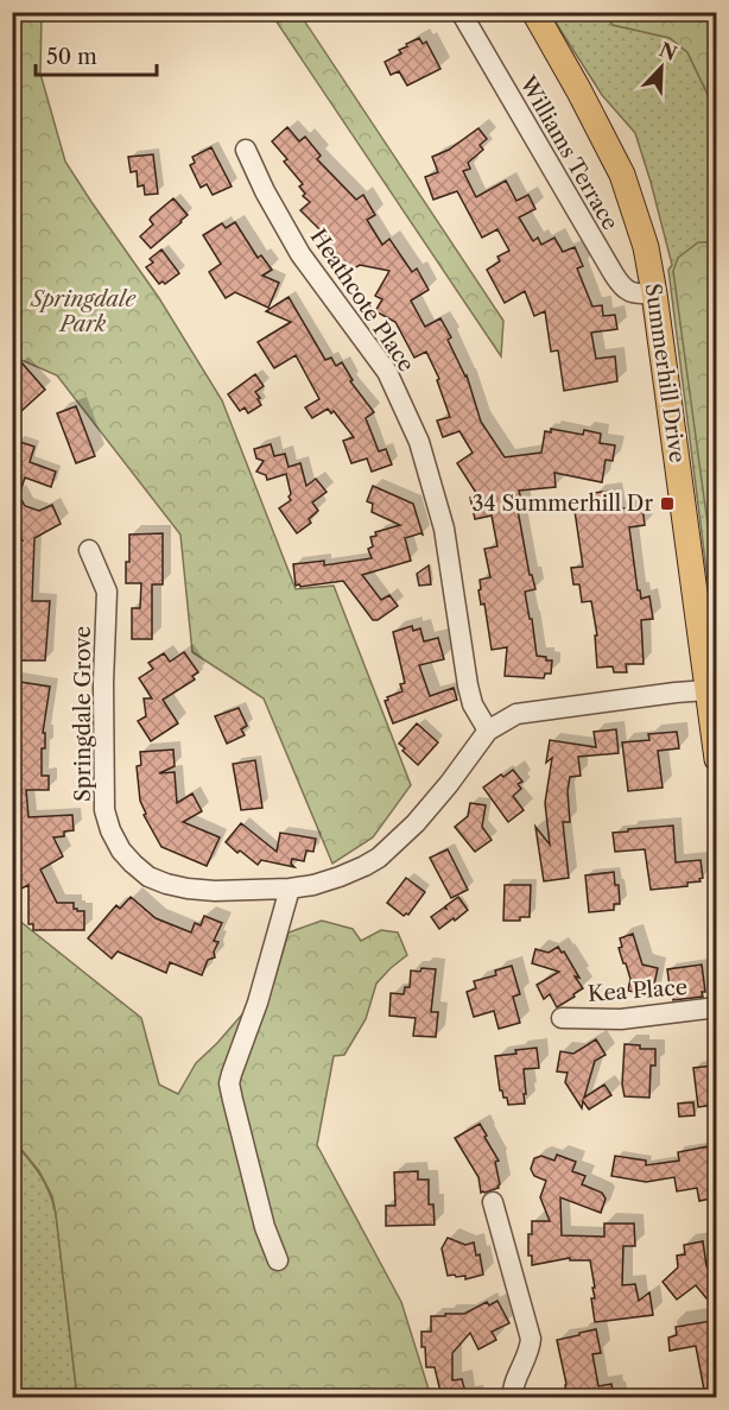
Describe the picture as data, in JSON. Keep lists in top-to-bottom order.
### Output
{
  "streets": {
    "main road": ["Summerhill Drive"],
    "street": [
      "Williams Terrace",
      "Heathcote Place",
      "Springdale Grove",
      "Kea Place"
    ]
  },
  "crossings": [
    ["Williams Terrace", "Summerhill Drive"],
    ["Heathcote Place", "Springdale Grove"],
    ["Summerhill Drive", "Springdale Grove"]
  ],
  "parks": ["Springdale Park"],
  "places": {
    "transit": ["34 Summerhill Dr"]
  },
  "scale_bar": "50 m",
  "north": "top right"
}
